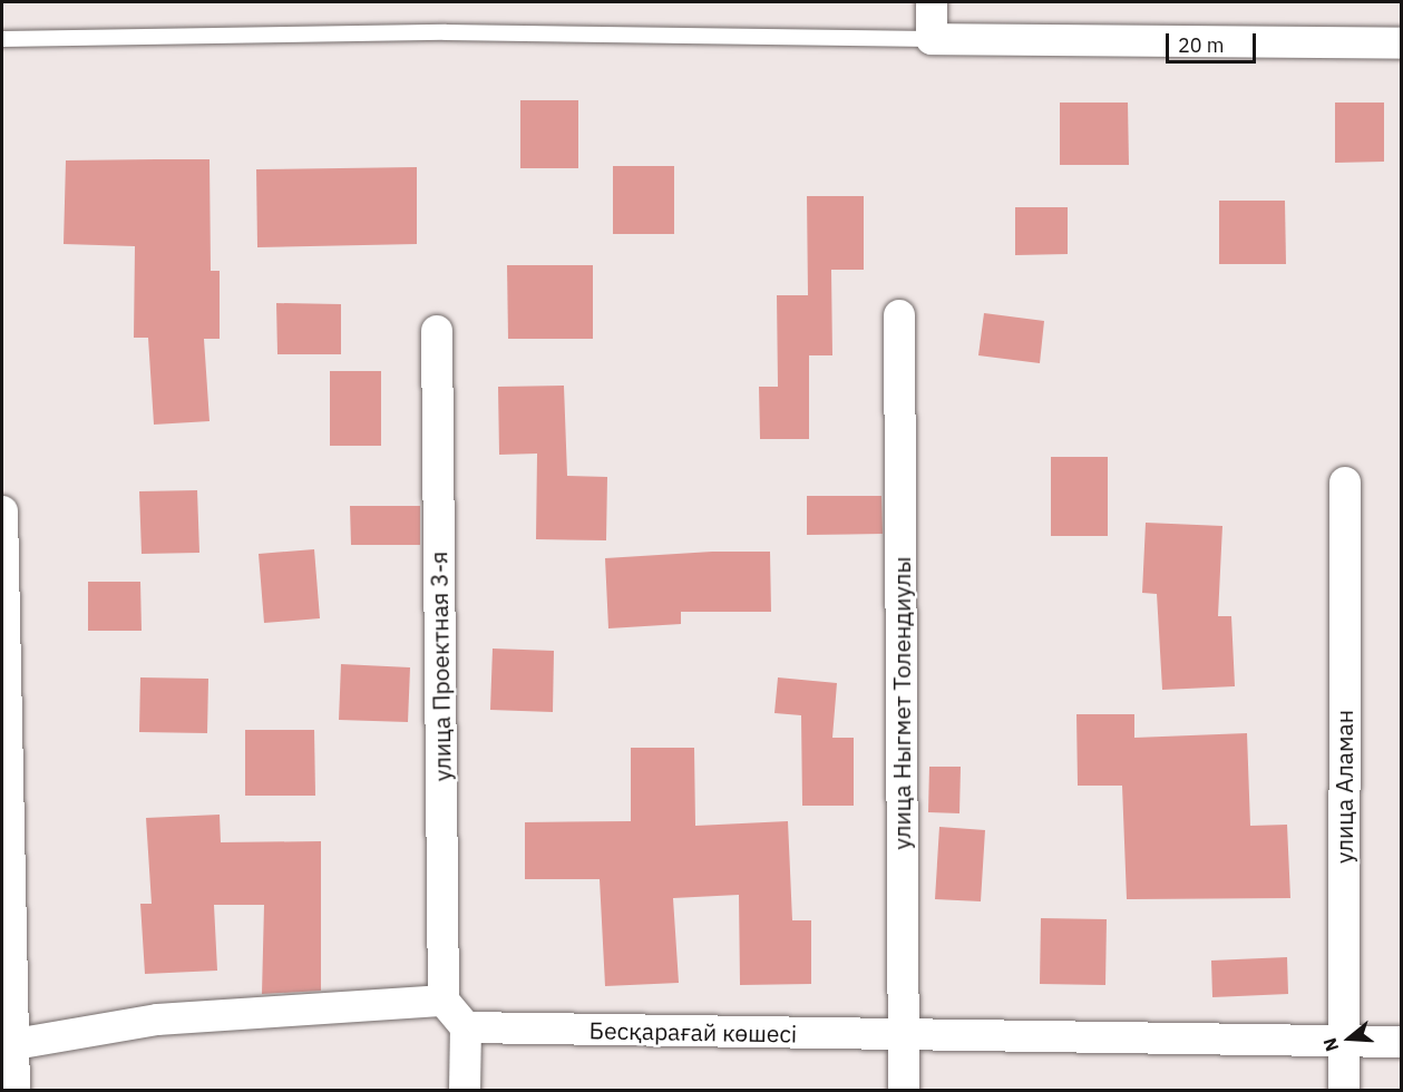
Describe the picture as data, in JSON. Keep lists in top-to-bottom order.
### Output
{
  "streets": {
    "street": [
      "улица Проектная 3-я",
      "улица Ныгмет Толендиулы",
      "улица Аламан",
      "Бесқарағай көшесі"
    ]
  },
  "crossings": [
    ["улица Ныгмет Толендиулы", "Бесқарағай көшесі"],
    ["улица Аламан", "Бесқарағай көшесі"]
  ],
  "scale_bar": "20 m",
  "north": "left"
}
